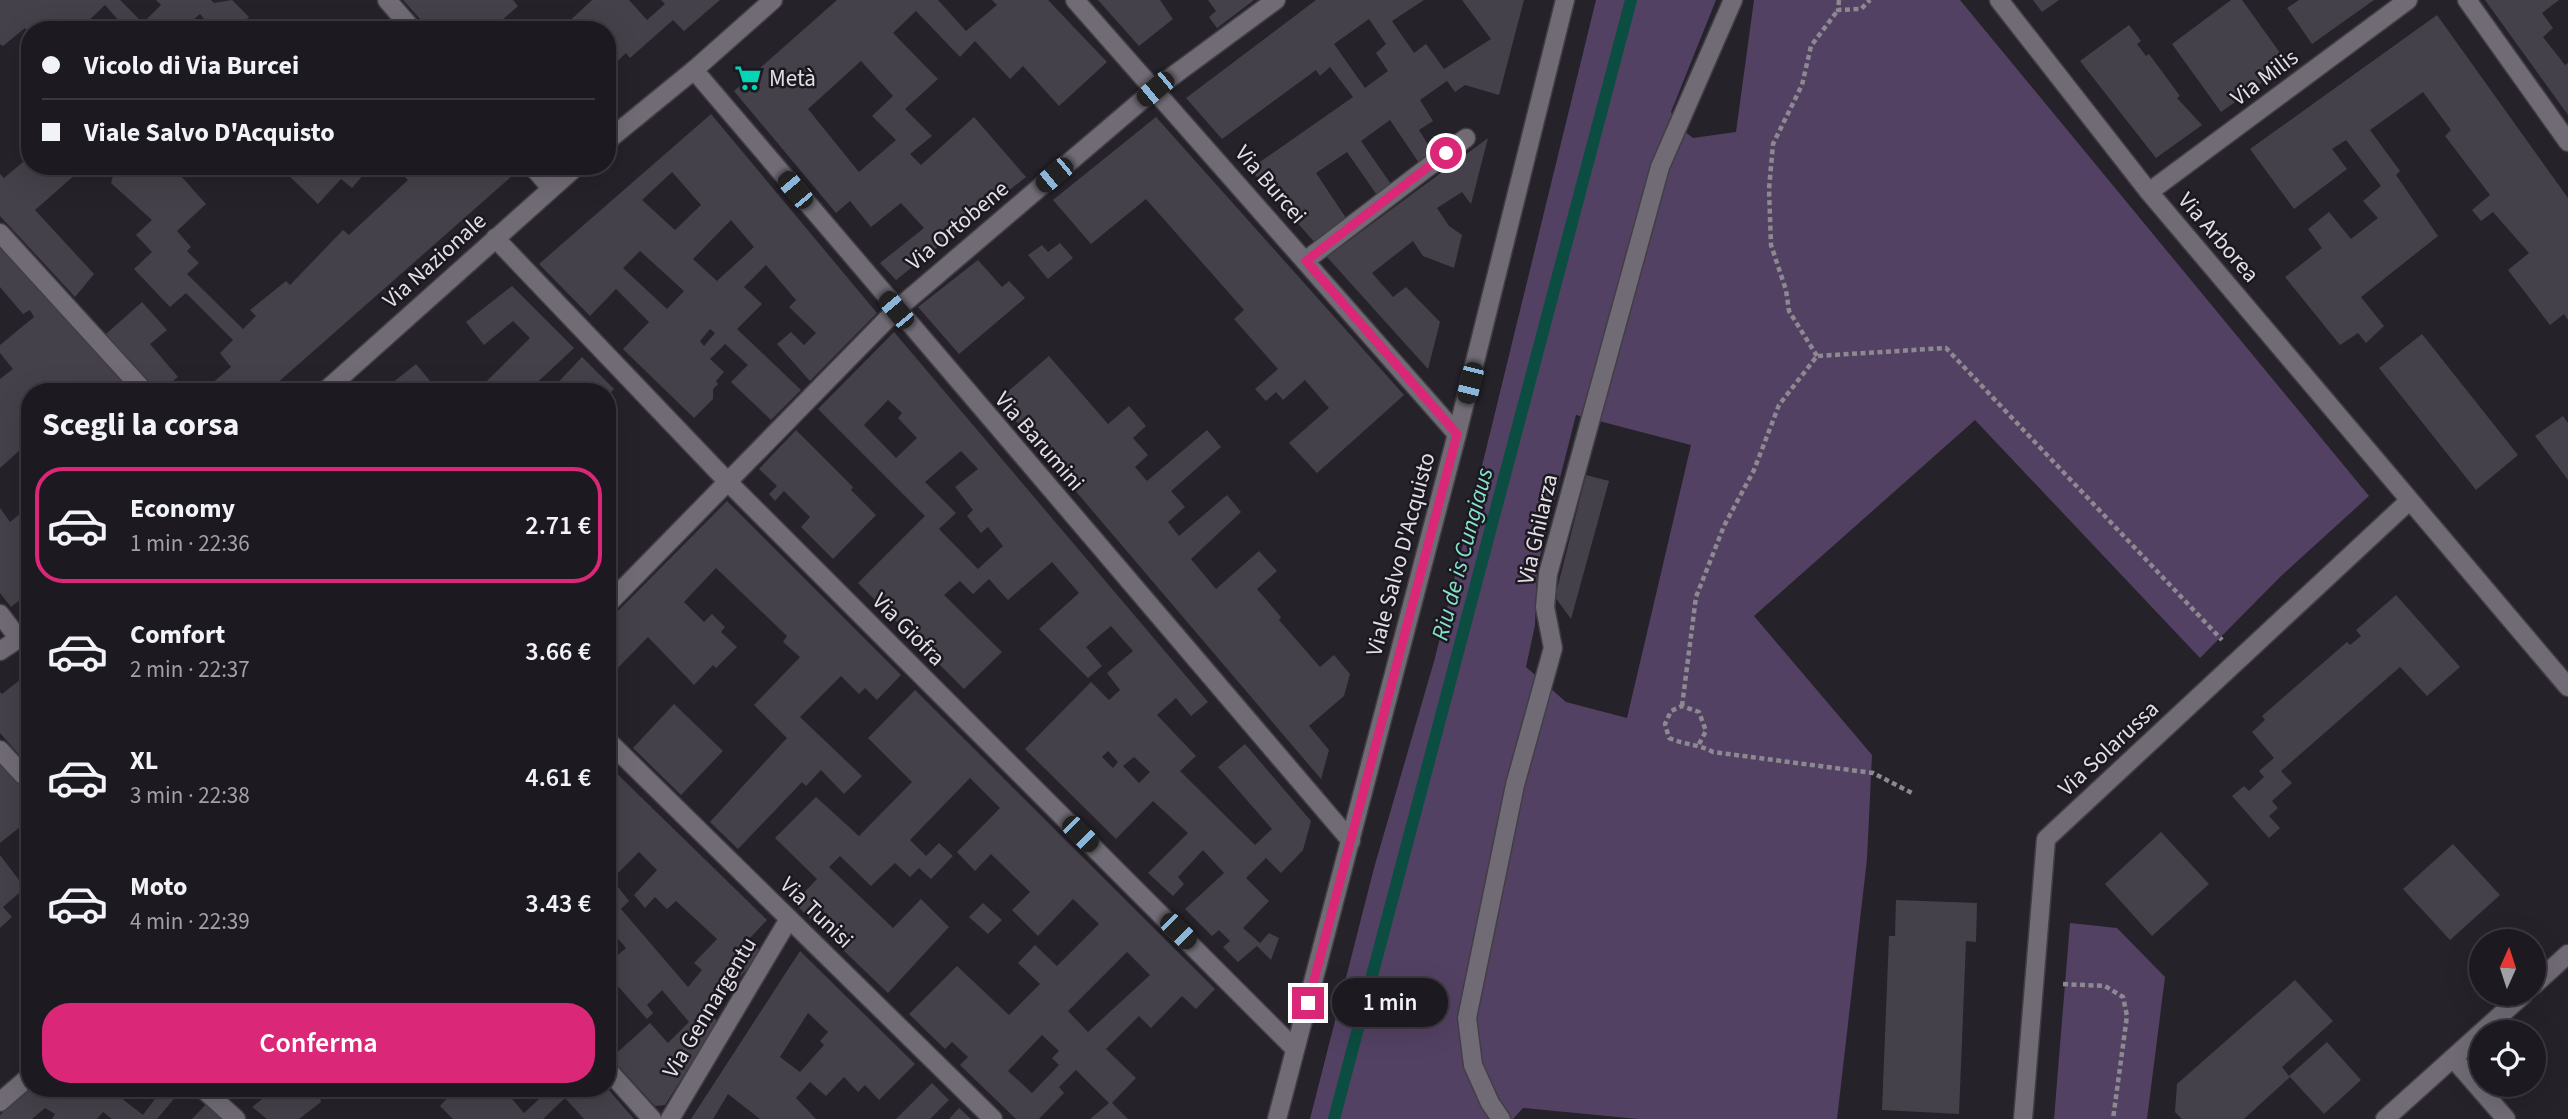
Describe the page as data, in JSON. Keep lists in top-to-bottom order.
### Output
{
  "streets": {
    "street": [
      "Via Milis",
      "Via Burcei",
      "Via Ortobene",
      "Via Arborea",
      "Via Nazionale",
      "Via Barumini",
      "Via Ghilarza",
      "Viale Salvo D'Acquisto",
      "Via Giofra",
      "Via Solarussa",
      "Via Tunisi",
      "Via Gennargentu"
    ]
  },
  "crossings": [
    ["Via Milis", "Via Arborea"],
    ["Via Burcei", "Via Ortobene"],
    ["Via Burcei", "Viale Salvo D'Acquisto"],
    ["Via Ortobene", "Via Barumini"],
    ["Via Ortobene", "Via Giofra"],
    ["Via Arborea", "Via Solarussa"],
    ["Via Nazionale", "Via Giofra"],
    ["Via Barumini", "Viale Salvo D'Acquisto"],
    ["Viale Salvo D'Acquisto", "Via Giofra"],
    ["Via Tunisi", "Via Gennargentu"]
  ],
  "water": ["Riu de is Cungiaus"],
  "places": {
    "supermarket": ["Metà"]
  },
  "north": "top",
  "page": {
    "banner": ["Vicolo di Via Burcei", "Viale Salvo D'Acquisto"],
    "heading": "Scegli la corsa",
    "list": [
      {
        "name": "Economy",
        "note": "1 min · 22:36",
        "value": "2.71 €"
      },
      {
        "name": "Comfort",
        "note": "2 min · 22:37",
        "value": "3.66 €"
      },
      {
        "name": "XL",
        "note": "3 min · 22:38",
        "value": "4.61 €"
      },
      {
        "name": "Moto",
        "note": "4 min · 22:39",
        "value": "3.43 €"
      }
    ],
    "bubble": "1 min",
    "buttons": "Conferma"
  }
}
